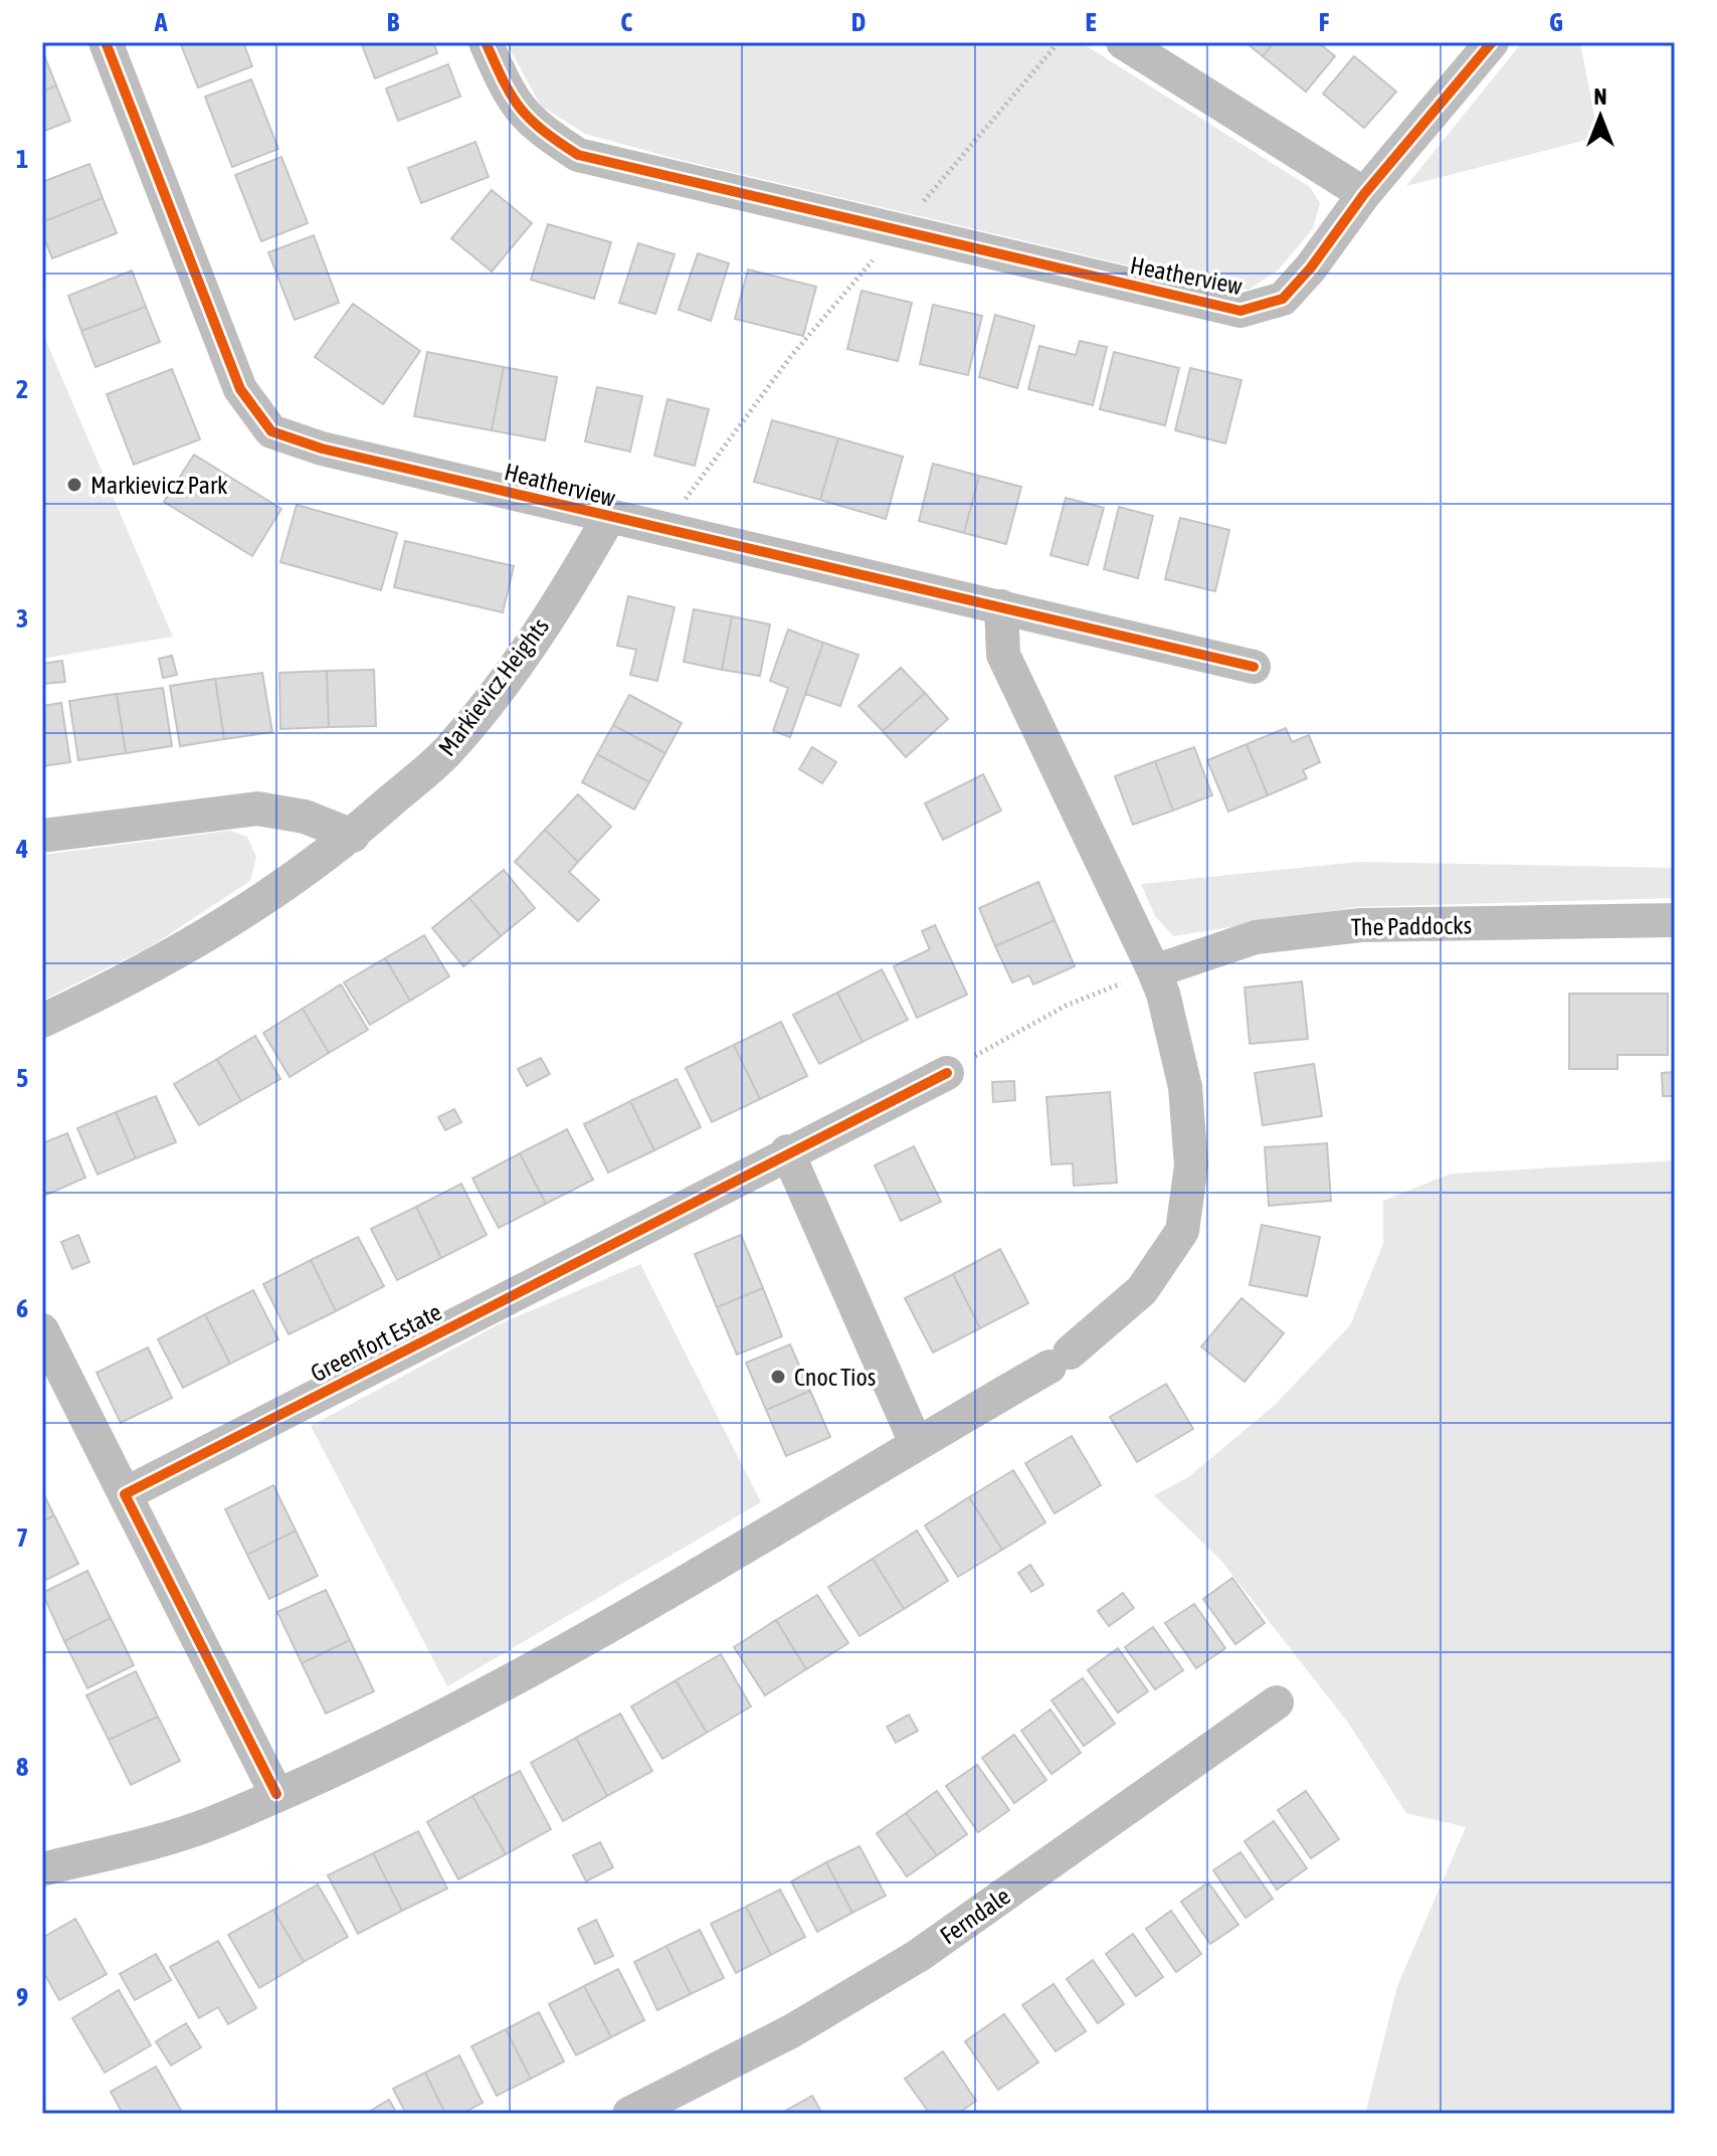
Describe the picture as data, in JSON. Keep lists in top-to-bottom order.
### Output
{
  "streets": {
    "street": [
      "Heatherview",
      "Markievicz Heights",
      "The Paddocks",
      "Greenfort Estate",
      "Ferndale"
    ]
  },
  "crossings": [
    ["Heatherview", "Markievicz Heights"]
  ],
  "places": ["Markievicz Park", "Cnoc Tios"],
  "north": "top",
  "grid": {
    "columns": [
      "A",
      "B",
      "C",
      "D",
      "E",
      "F",
      "G"
    ],
    "rows": [
      "1",
      "2",
      "3",
      "4",
      "5",
      "6",
      "7",
      "8",
      "9"
    ]
  }
}
